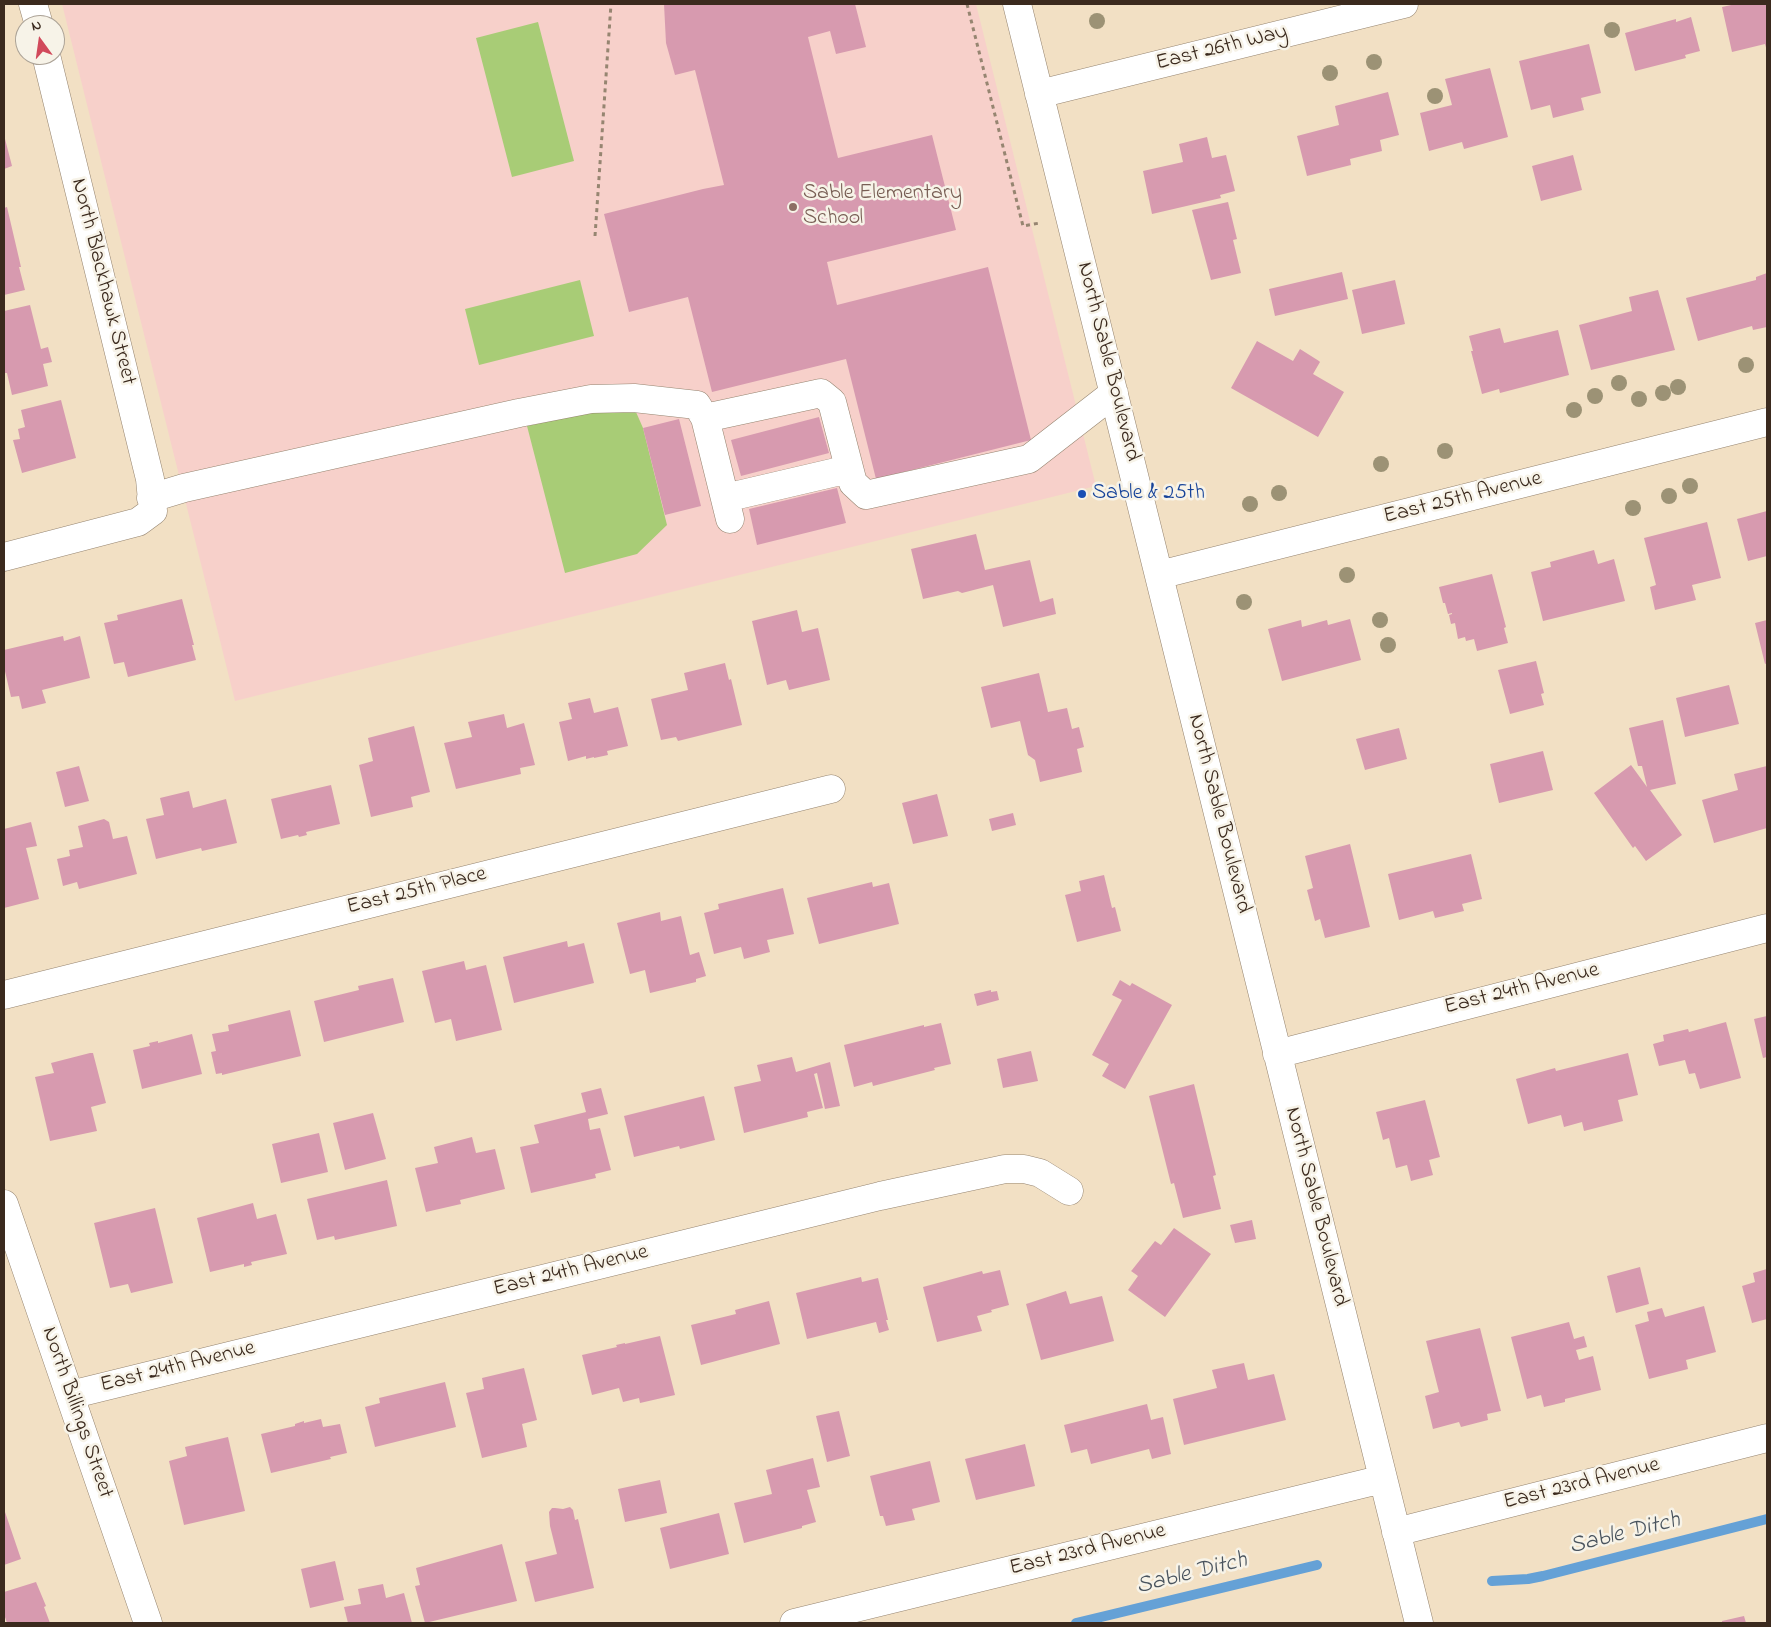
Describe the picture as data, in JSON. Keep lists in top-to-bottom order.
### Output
{
  "streets": {
    "street": [
      "East 26th Way",
      "North Blackhawk Street",
      "North Sable Boulevard",
      "East 25th Avenue",
      "East 25th Place",
      "East 24th Avenue",
      "North Billings Street",
      "East 23rd Avenue"
    ]
  },
  "crossings": [
    ["East 26th Way", "North Sable Boulevard"],
    ["North Sable Boulevard", "East 25th Avenue"],
    ["North Sable Boulevard", "East 24th Avenue"],
    ["North Sable Boulevard", "East 23rd Avenue"],
    ["East 24th Avenue", "North Billings Street"]
  ],
  "water": ["Sable Ditch"],
  "places": ["Sable Elementary School", "Sable & 25th"],
  "north": "top"
}
